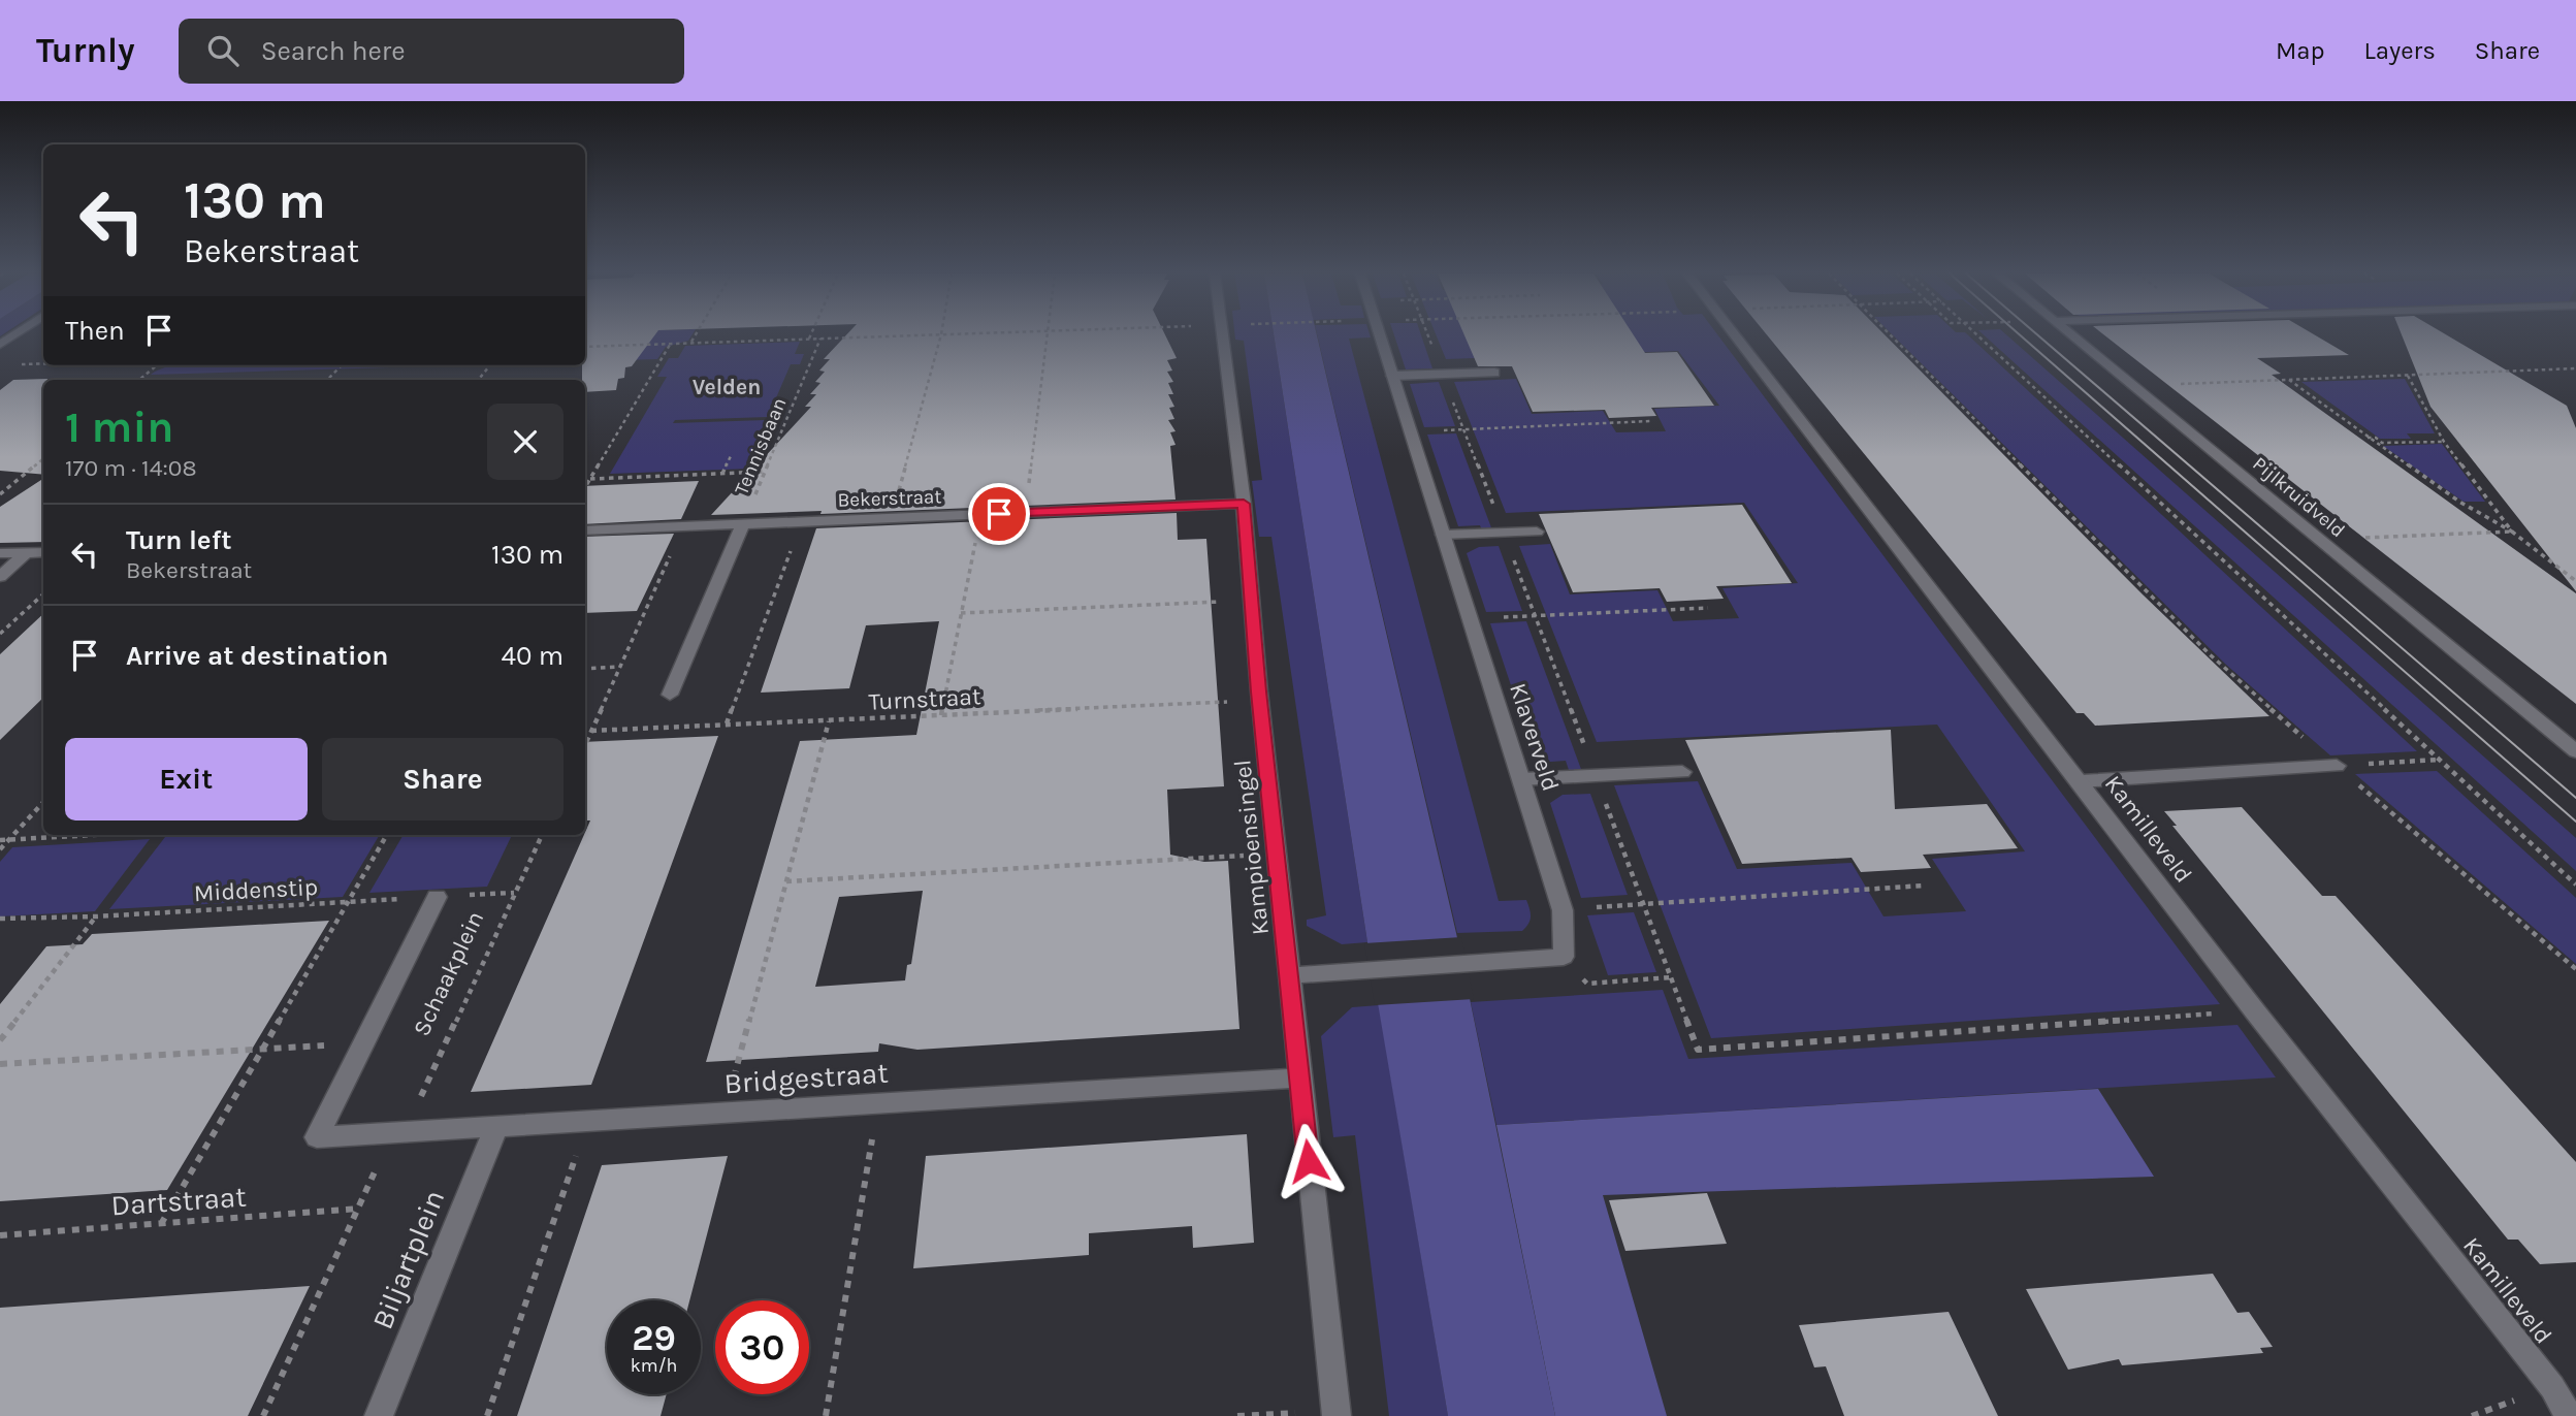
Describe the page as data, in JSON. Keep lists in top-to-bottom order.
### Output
{
  "streets": {
    "street": [
      "Pijlkruidveld",
      "Bekerstraat",
      "Klaverveld",
      "Kamilleveld",
      "Kampioensingel",
      "Schaakplein",
      "Bridgestraat",
      "Biljartplein"
    ],
    "path": [
      "Tennisbaan",
      "Turnstraat",
      "Middenstip",
      "Dartstraat"
    ]
  },
  "crossings": [
    ["Tennisbaan", "Bekerstraat"],
    ["Bekerstraat", "Kampioensingel"],
    ["Turnstraat", "Kampioensingel"],
    ["Kampioensingel", "Bridgestraat"],
    ["Middenstip", "Schaakplein"],
    ["Schaakplein", "Bridgestraat"],
    ["Schaakplein", "Dartstraat"],
    ["Bridgestraat", "Biljartplein"]
  ],
  "districts": ["Velden"],
  "page": {
    "header": "Turnly",
    "search": "Search here",
    "nav": ["Map", "Layers", "Share"],
    "turn": ["130 m", "Bekerstraat"],
    "then": "Then",
    "heading": ["1 min", "170 m · 14:08"],
    "list": [
      {
        "name": "Turn left",
        "note": "Bekerstraat",
        "value": "130 m"
      },
      {
        "name": "Arrive at destination",
        "value": "40 m"
      }
    ],
    "buttons": ["Exit", "Share"],
    "speed": "29 km/h",
    "limit": "30"
  }
}
